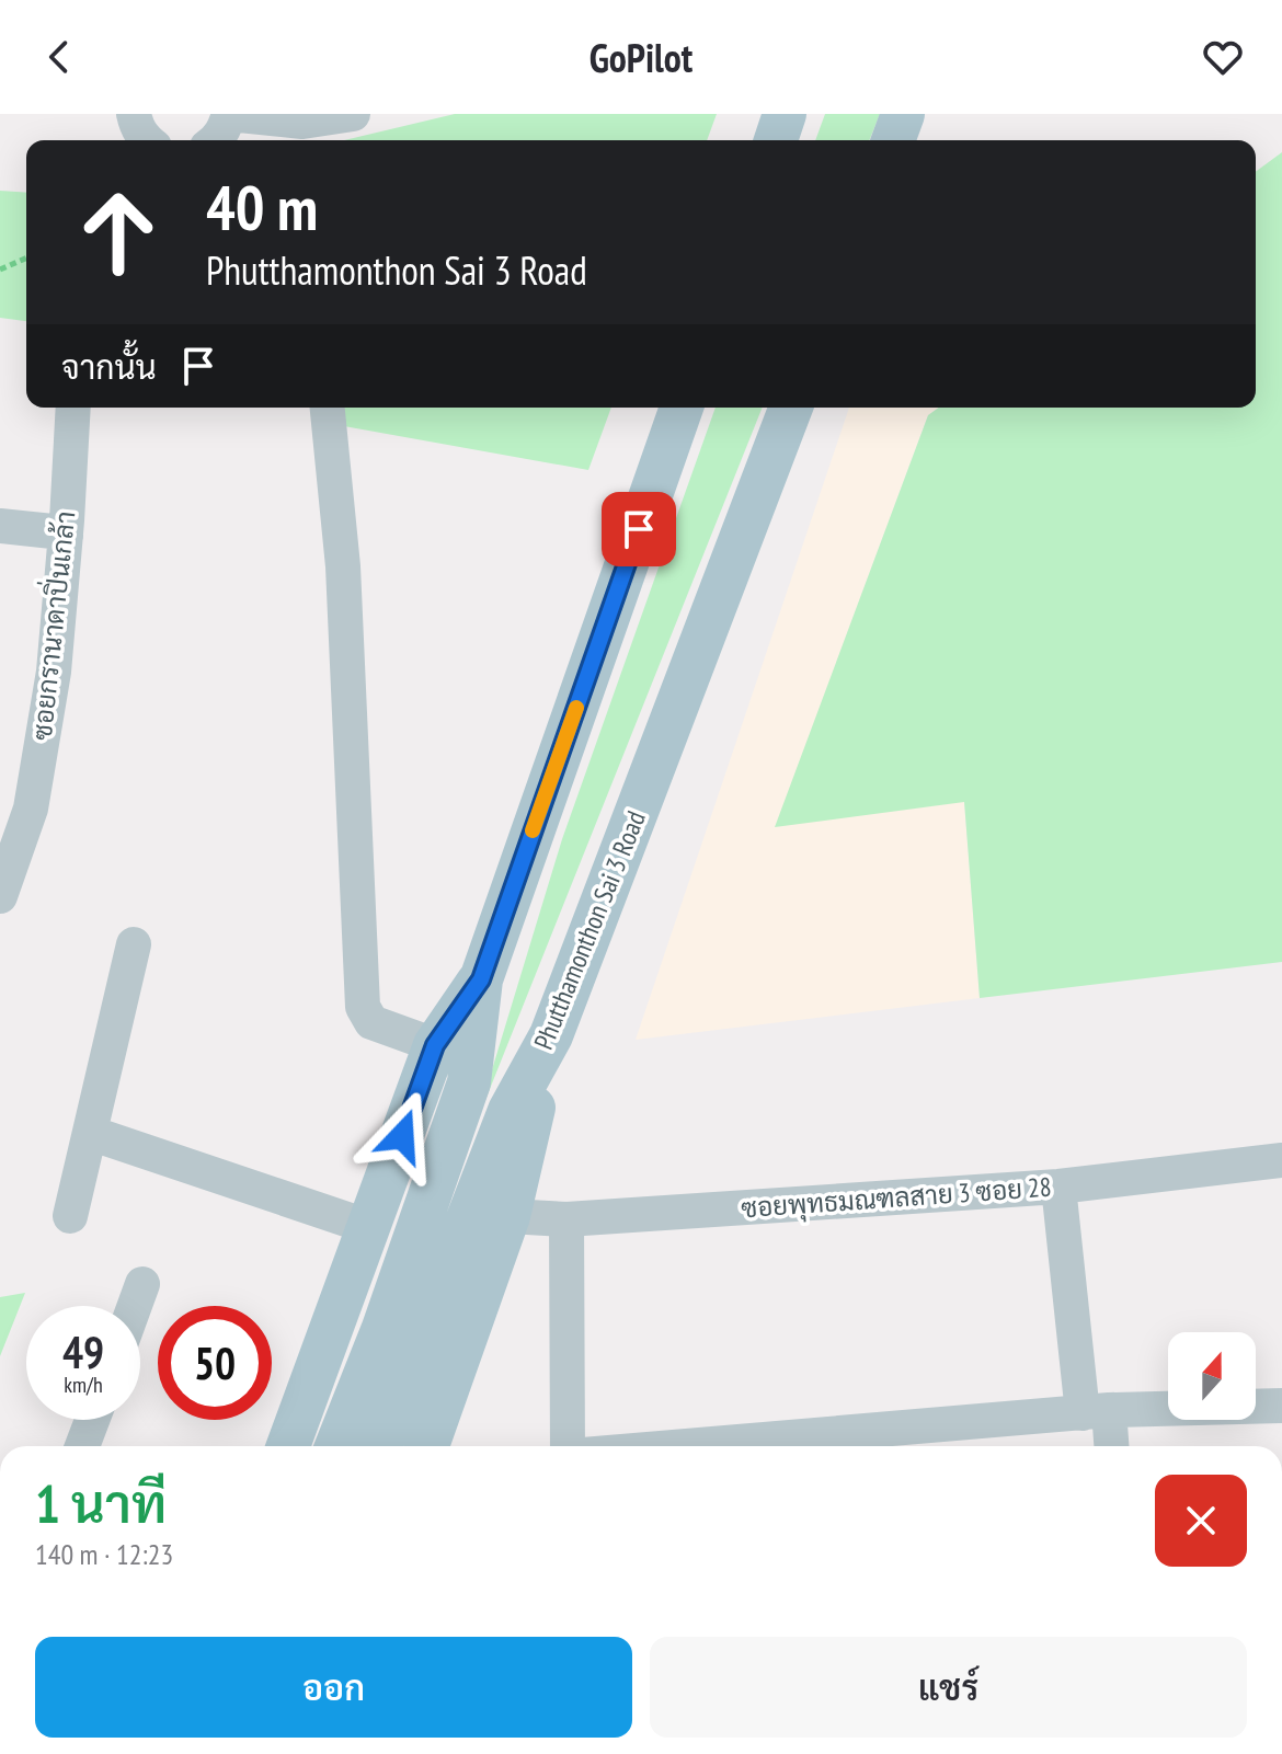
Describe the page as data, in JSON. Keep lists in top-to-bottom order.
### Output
{
  "streets": {
    "main road": ["Phutthamonthon Sai 3 Road"],
    "street": ["ซอยกรานาดาปิ่นเกล้า", "ซอยพุทธมณฑลสาย 3 ซอย 28"]
  },
  "north": "top",
  "page": {
    "header": "GoPilot",
    "turn": ["40 m", "Phutthamonthon Sai 3 Road"],
    "then": "จากนั้น",
    "speed": "49 km/h",
    "limit": "50",
    "heading": ["1 นาที", "140 m · 12:23"],
    "buttons": ["ออก", "แชร์"]
  }
}
